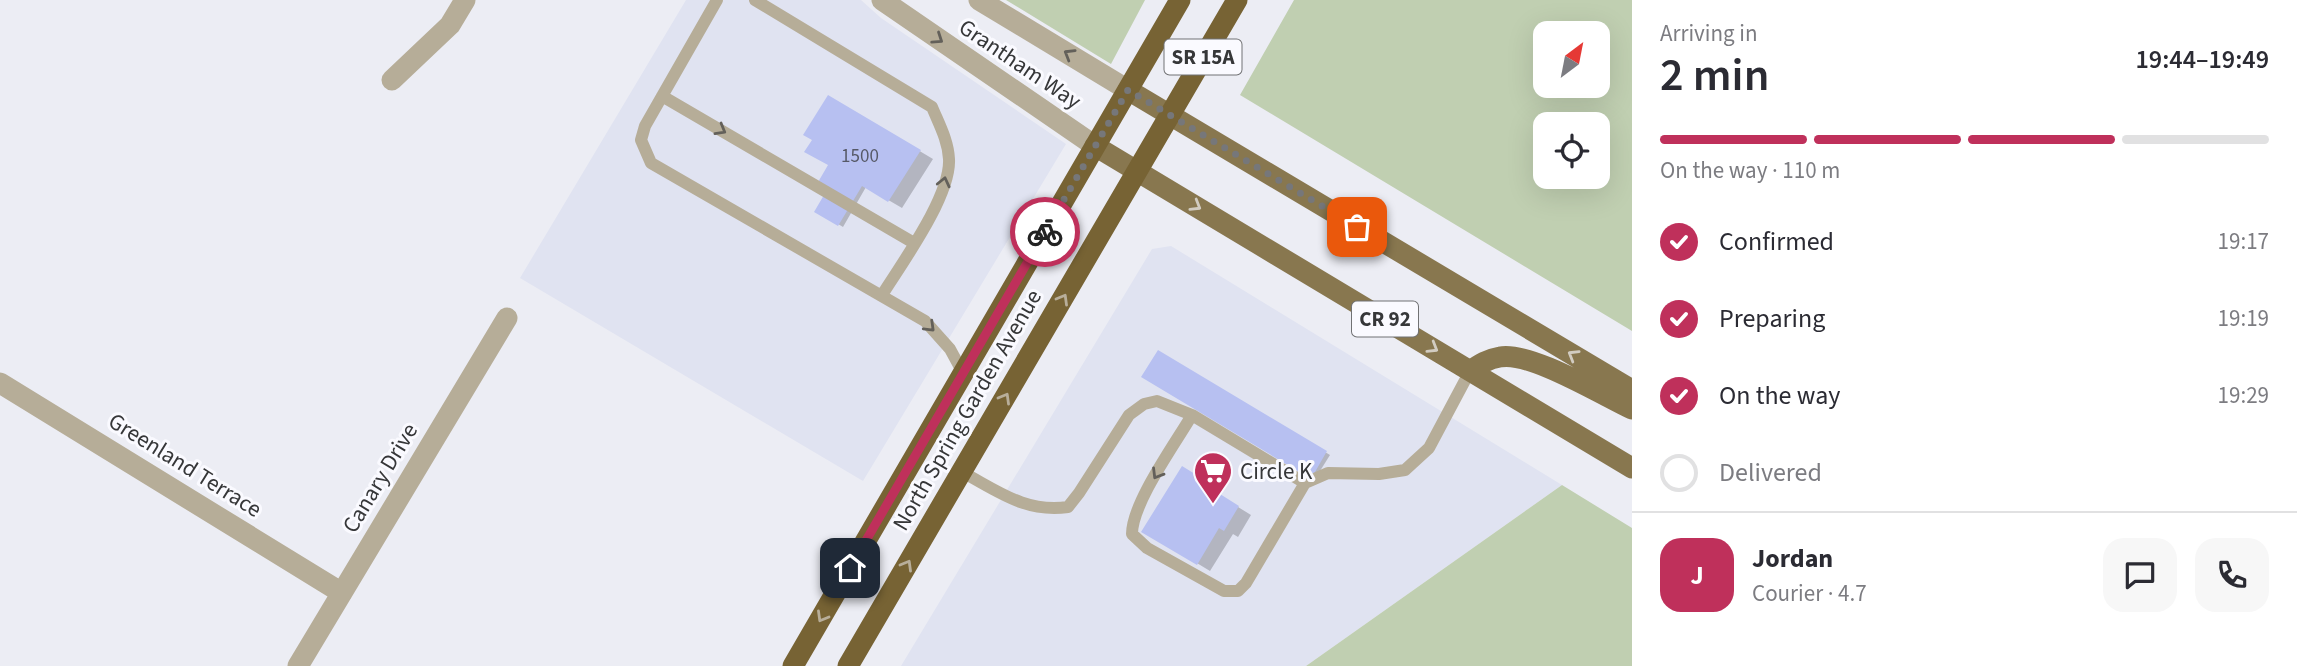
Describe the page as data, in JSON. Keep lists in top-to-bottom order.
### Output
{
  "streets": {
    "highway": ["SR 15A", "North Spring Garden Avenue"],
    "main road": ["CR 92"],
    "street": ["Grantham Way", "Greenland Terrace", "Canary Drive"]
  },
  "crossings": [
    ["Grantham Way", "CR 92"],
    ["Grantham Way", "North Spring Garden Avenue"],
    ["CR 92", "North Spring Garden Avenue"],
    ["Greenland Terrace", "Canary Drive"]
  ],
  "places": {
    "supermarket": ["Circle K"]
  },
  "house_numbers": ["1500"],
  "north": "top right",
  "page": {
    "heading": ["2 min", "Arriving in", "19:44–19:49"],
    "panel": ["Jordan", "Courier · 4.7"],
    "bar": "On the way · 110 m",
    "list": [
      ["Confirmed", "19:17"],
      ["Preparing", "19:19"],
      ["On the way", "19:29"],
      "Delivered"
    ],
    "round": "J"
  }
}
